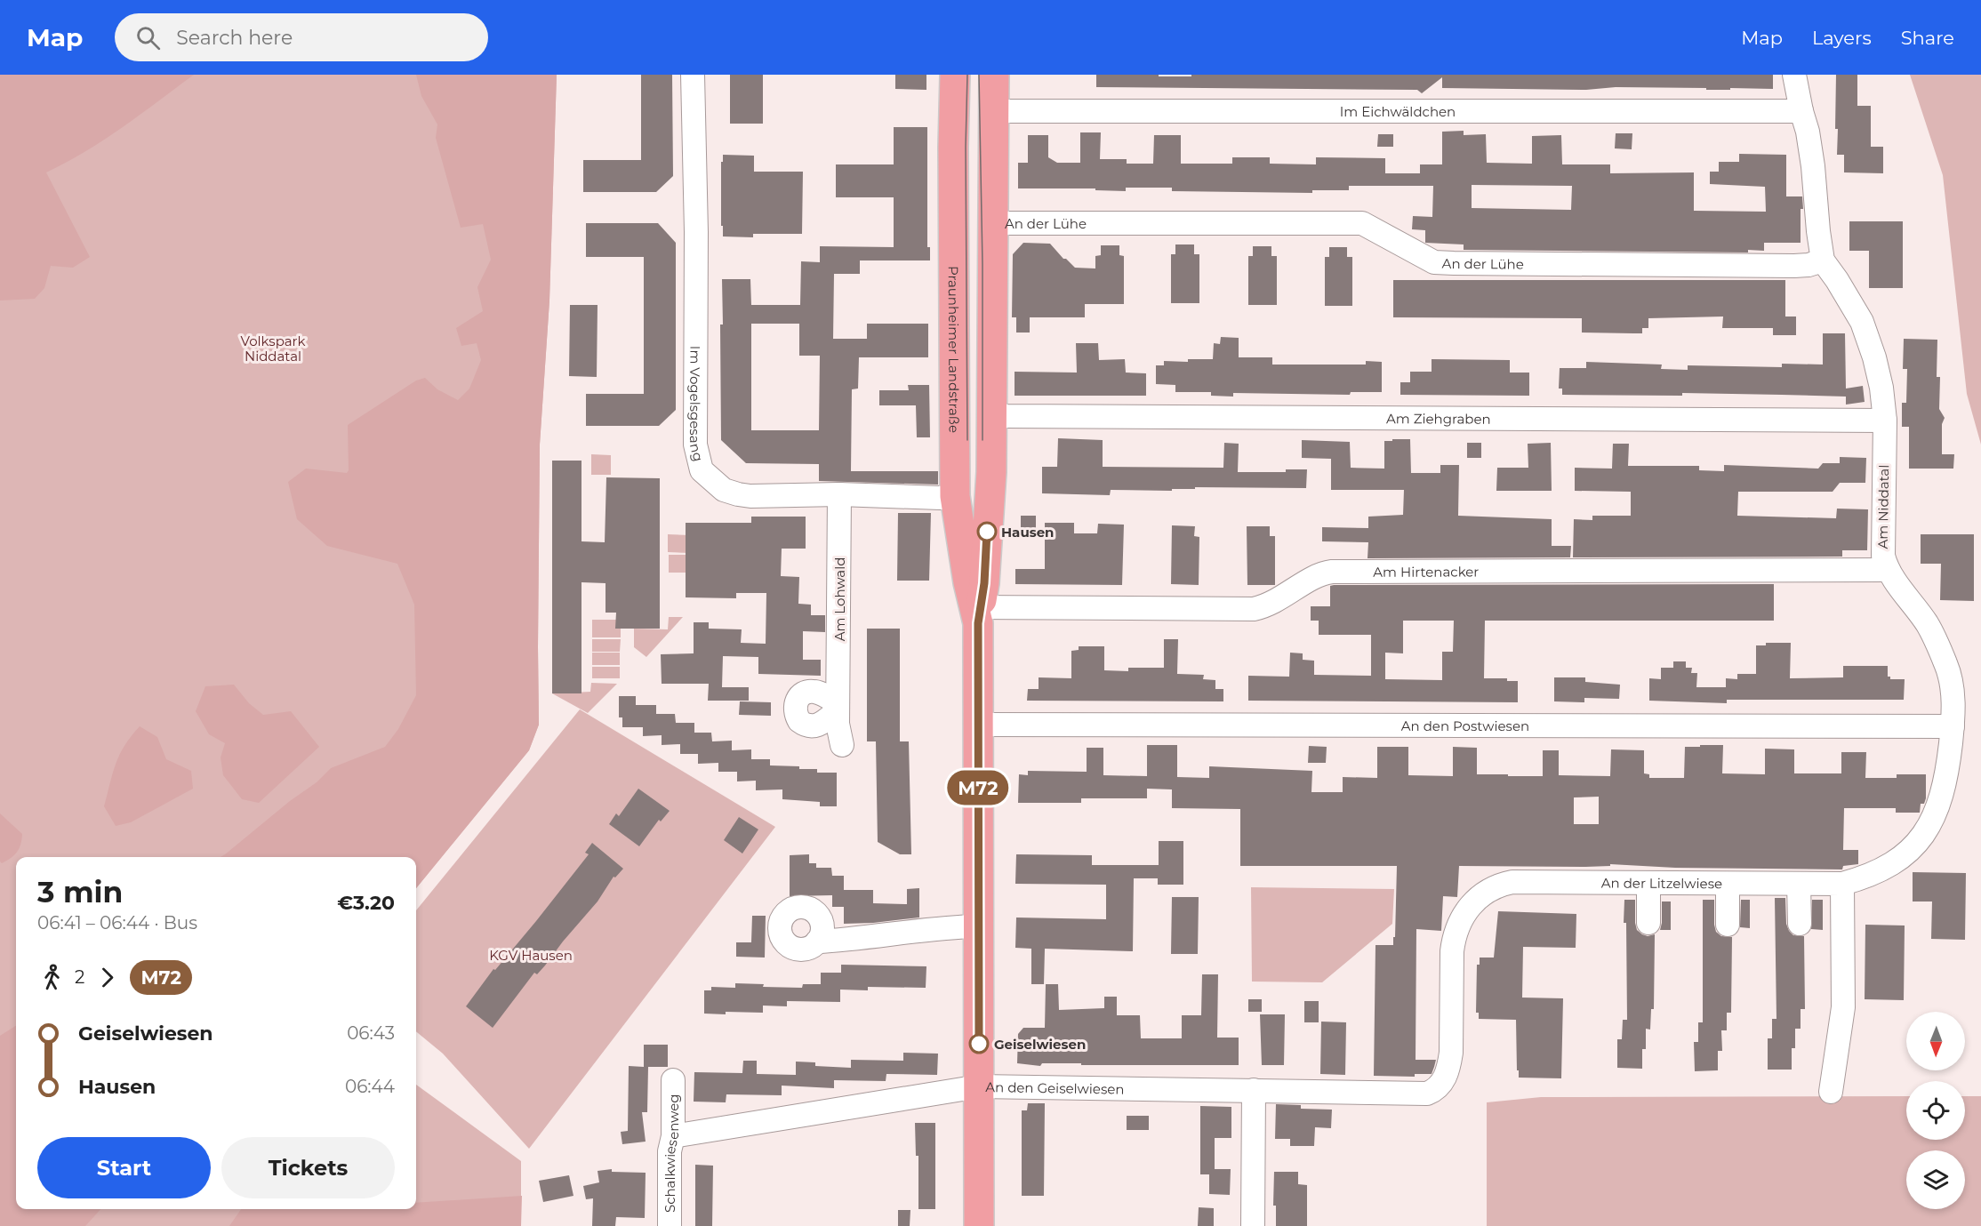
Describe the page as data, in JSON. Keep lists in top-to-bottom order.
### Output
{
  "streets": {
    "main road": ["Praunheimer Landstraße"],
    "street": [
      "Im Eichwäldchen",
      "An der Lühe",
      "Im Vogelsgesang",
      "Am Ziehgraben",
      "Am Niddatal",
      "Am Hirtenacker",
      "Am Lohwald",
      "An den Postwiesen",
      "An der Litzelwiese",
      "An den Geiselwiesen",
      "Schalkwiesenweg"
    ]
  },
  "crossings": [
    ["Im Eichwäldchen", "Praunheimer Landstraße"],
    ["Im Eichwäldchen", "Am Niddatal"],
    ["An der Lühe", "Praunheimer Landstraße"],
    ["An der Lühe", "Am Niddatal"],
    ["Praunheimer Landstraße", "Im Vogelsgesang"],
    ["Praunheimer Landstraße", "Am Ziehgraben"],
    ["Praunheimer Landstraße", "Am Hirtenacker"],
    ["Praunheimer Landstraße", "An den Postwiesen"],
    ["Praunheimer Landstraße", "An den Geiselwiesen"],
    ["Im Vogelsgesang", "Am Lohwald"],
    ["Am Ziehgraben", "Am Niddatal"],
    ["Am Niddatal", "Am Hirtenacker"],
    ["Am Niddatal", "An den Postwiesen"],
    ["Am Niddatal", "An der Litzelwiese"],
    ["An der Litzelwiese", "An den Geiselwiesen"],
    ["An den Geiselwiesen", "Schalkwiesenweg"]
  ],
  "parks": ["Volkspark Niddatal", "KGV Hausen"],
  "places": ["Hausen", "Geiselwiesen"],
  "lines": ["bus line M72"],
  "north": "bottom",
  "page": {
    "header": "Map",
    "search": "Search here",
    "nav": ["Map", "Layers", "Share"],
    "on_map": "M72",
    "heading": ["3 min", "06:41 – 06:44 · Bus", "€3.20"],
    "legs": ["2", "M72"],
    "list": [
      {
        "name": "Geiselwiesen",
        "value": "06:43"
      },
      {
        "name": "Hausen",
        "value": "06:44"
      }
    ],
    "buttons": ["Start", "Tickets"]
  }
}
